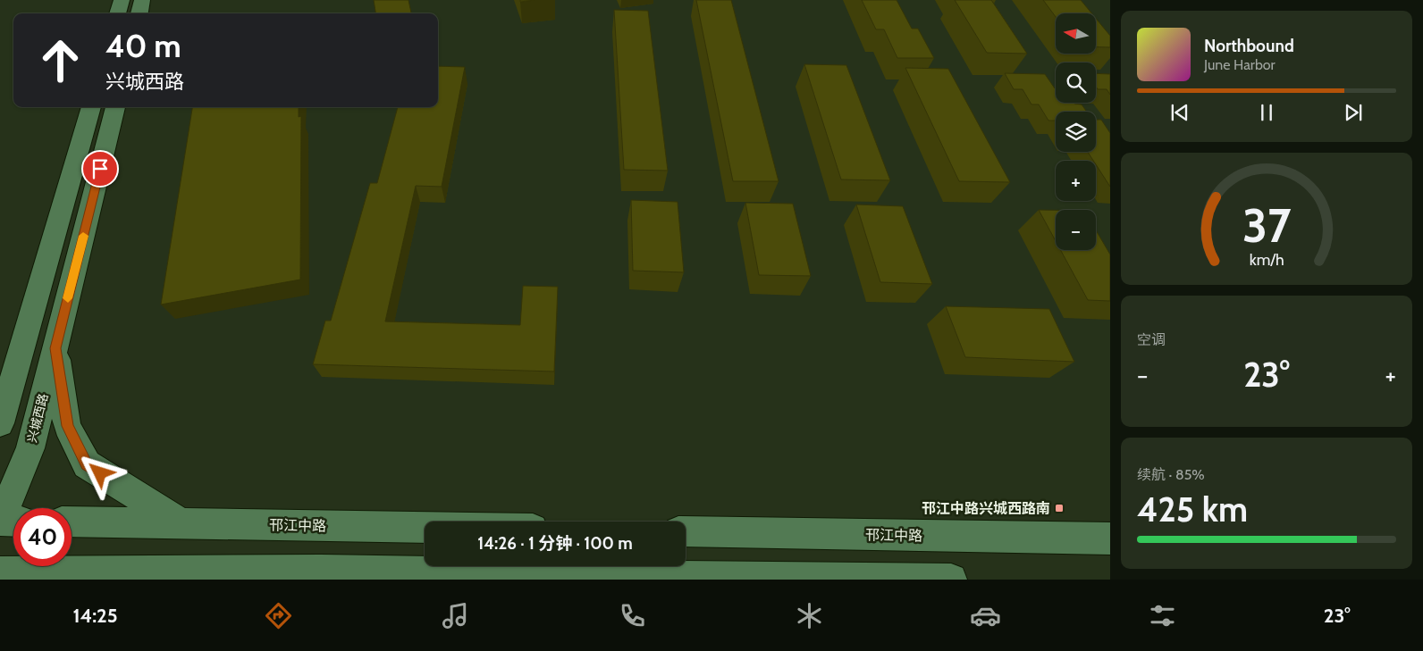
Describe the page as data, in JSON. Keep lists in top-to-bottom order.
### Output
{
  "streets": {
    "main road": ["兴城西路", "邗江中路"]
  },
  "places": {
    "transit": ["邗江中路兴城西路南"]
  },
  "north": "left",
  "page": {
    "map_buttons": ["+", "−"],
    "turn": ["40 m", "兴城西路"],
    "song": ["Northbound", "June Harbor"],
    "tile": [
      "空调",
      ["续航 · 85%", "425 km"]
    ],
    "heat": ["−", "23°", "+"],
    "limit": "40",
    "trip": "14:26 · 1 分钟 · 100 m",
    "tabs": ["14:25", "23°"],
    "gauge": ["37", "km/h"]
  }
}
